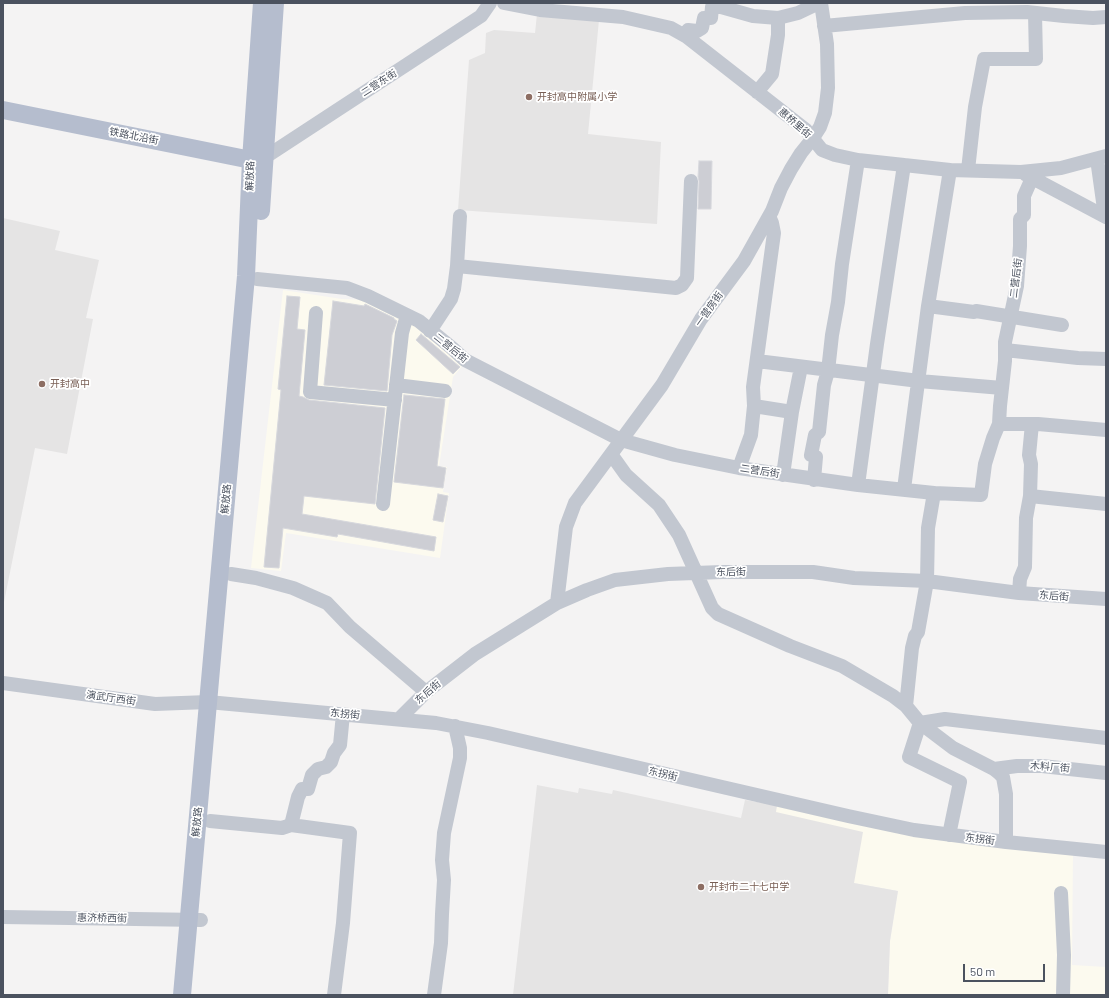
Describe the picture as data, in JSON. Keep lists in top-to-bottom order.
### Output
{
  "streets": {
    "main road": ["铁路北沿街", "解放路"],
    "street": [
      "二营东街",
      "惠桥里街",
      "二营后街",
      "一营房街",
      "东后街",
      "演武厅西街",
      "东拐街",
      "木料厂街",
      "惠济桥西街"
    ]
  },
  "crossings": [
    ["二营东街", "铁路北沿街"],
    ["二营东街", "解放路"],
    ["惠桥里街", "二营后街"],
    ["惠桥里街", "一营房街"],
    ["铁路北沿街", "解放路"],
    ["解放路", "二营后街"],
    ["解放路", "演武厅西街"],
    ["解放路", "东拐街"],
    ["解放路", "惠济桥西街"],
    ["二营后街", "一营房街"],
    ["一营房街", "东后街"],
    ["东后街", "东拐街"],
    ["演武厅西街", "东拐街"]
  ],
  "places": ["开封高中附属小学", "开封高中", "开封市二十七中学"],
  "scale_bar": "50 m"
}
